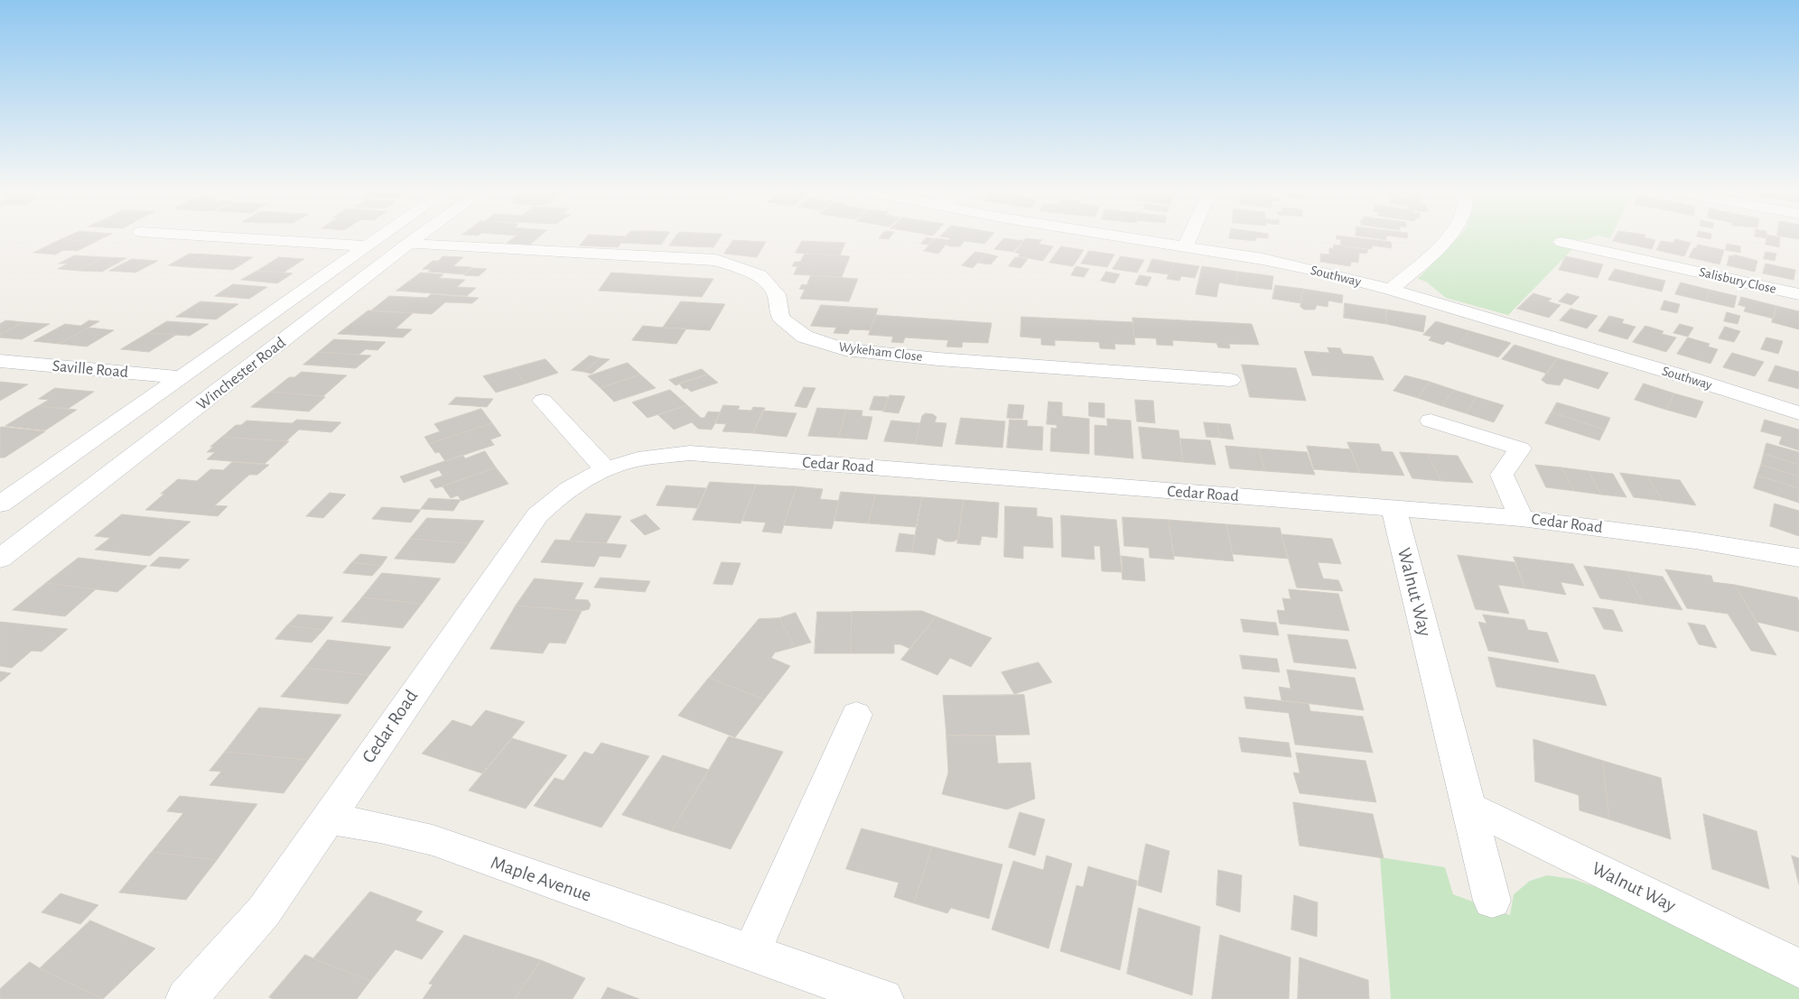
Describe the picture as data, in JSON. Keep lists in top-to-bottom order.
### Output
{
  "streets": {
    "street": [
      "Southway",
      "Salisbury Close",
      "Wykeham Close",
      "Saville Road",
      "Winchester Road",
      "Cedar Road",
      "Walnut Way",
      "Maple Avenue"
    ]
  },
  "crossings": [
    ["Wykeham Close", "Winchester Road"],
    ["Saville Road", "Winchester Road"],
    ["Cedar Road", "Walnut Way"],
    ["Cedar Road", "Maple Avenue"]
  ]
}
